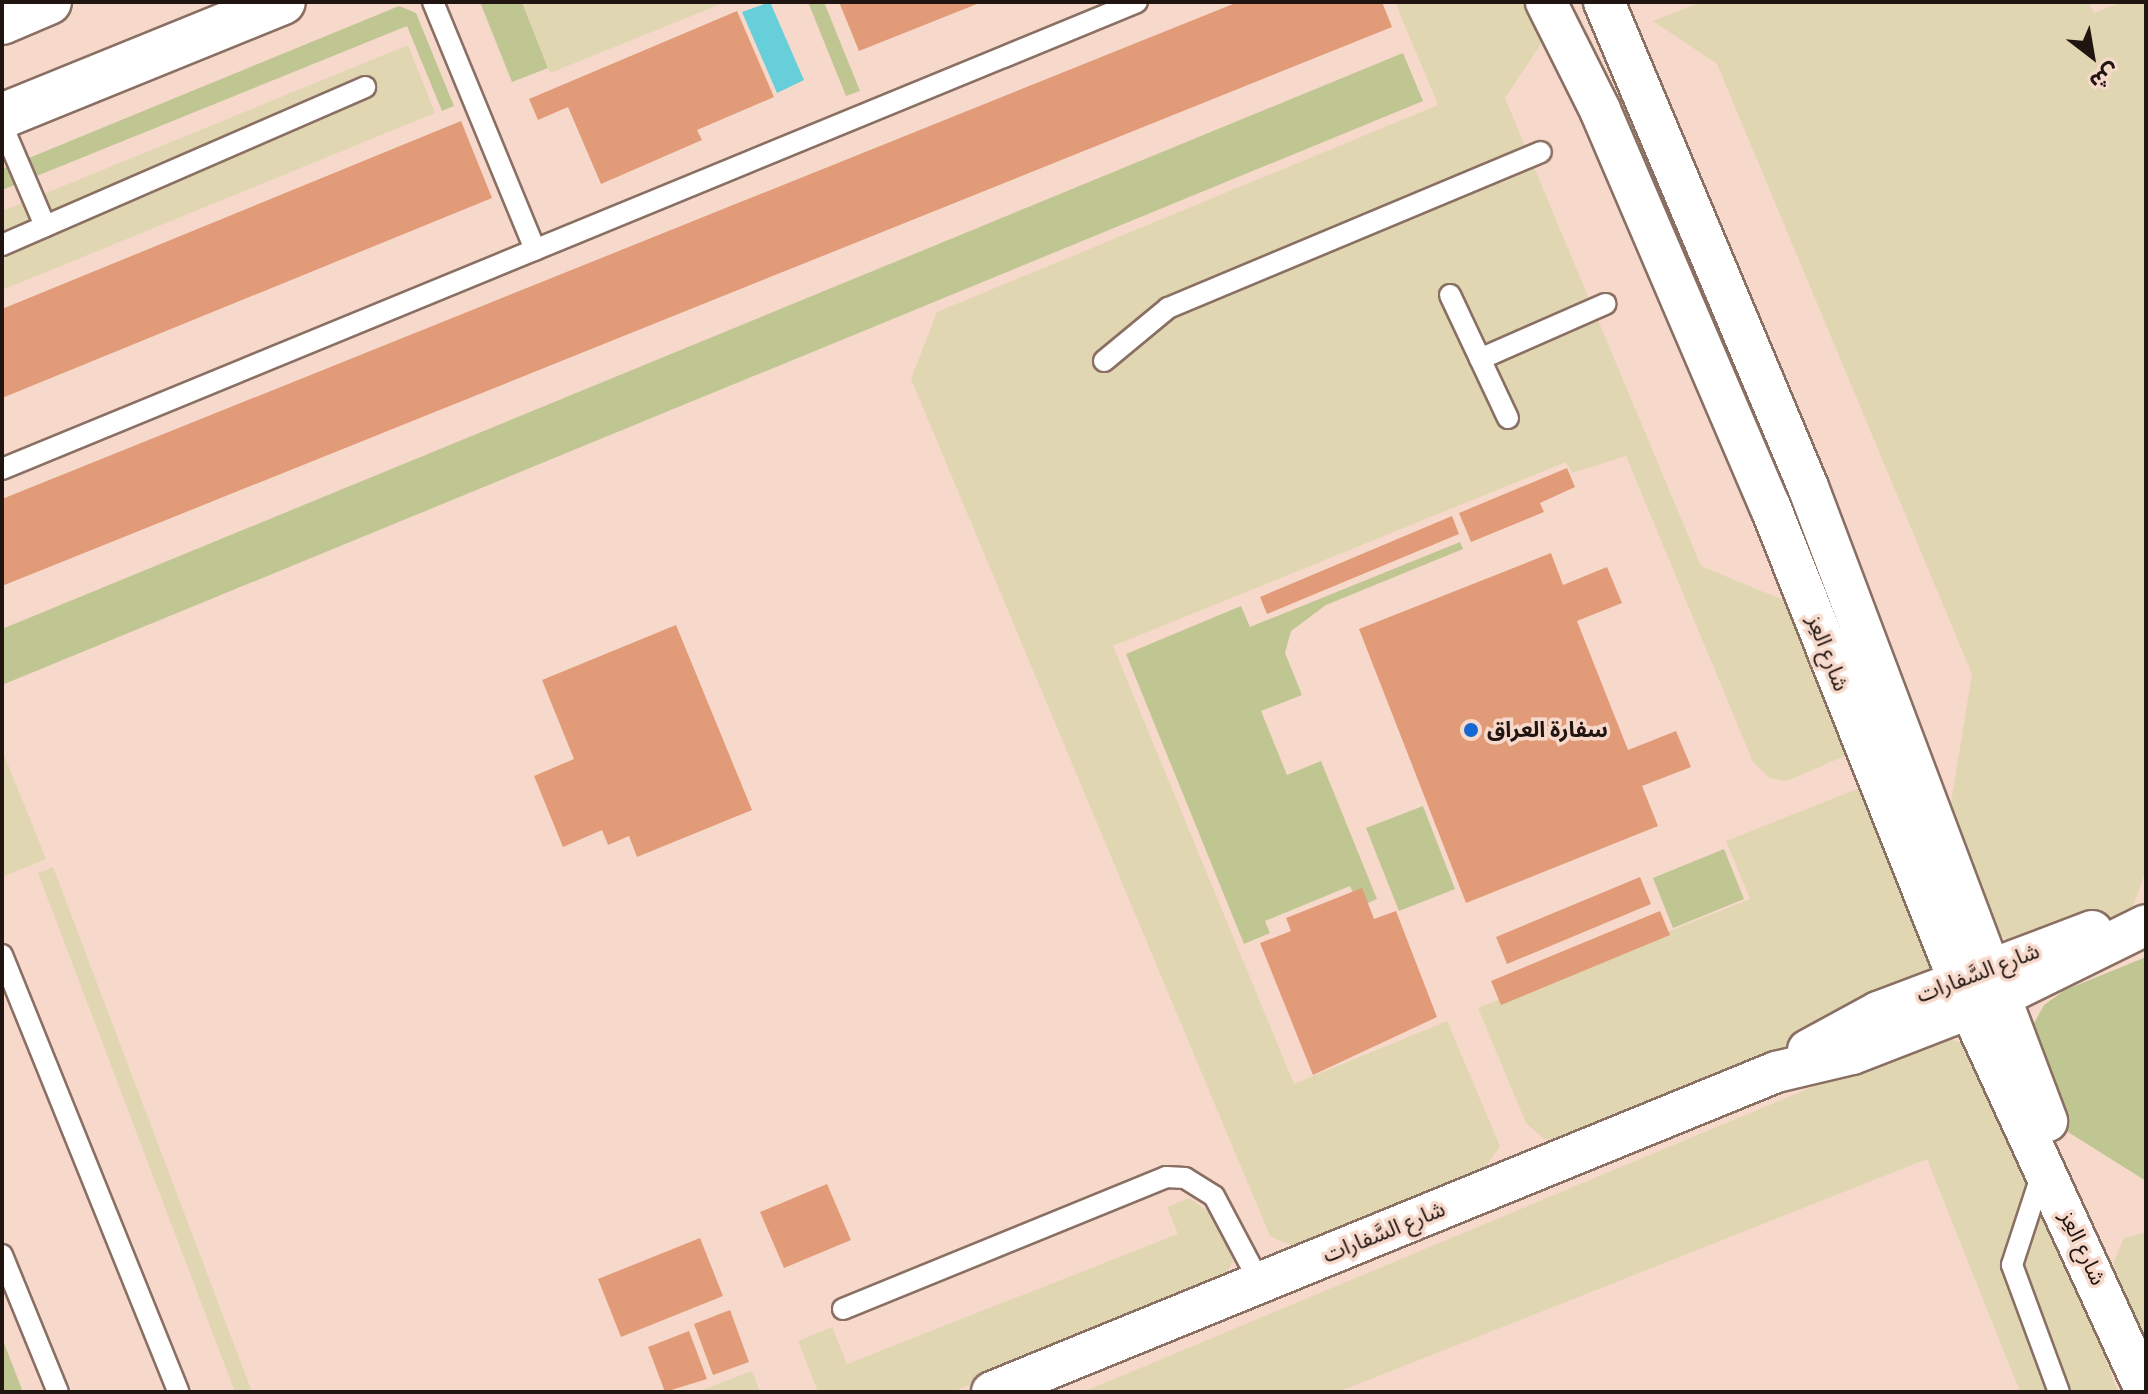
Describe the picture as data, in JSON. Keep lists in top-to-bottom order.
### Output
{
  "streets": {
    "street": ["شارع العِز", "شارع السَّفارات"]
  },
  "crossings": [
    ["شارع العِز", "شارع السَّفارات"]
  ],
  "places": ["سفارة العراق"],
  "north": "bottom right"
}
